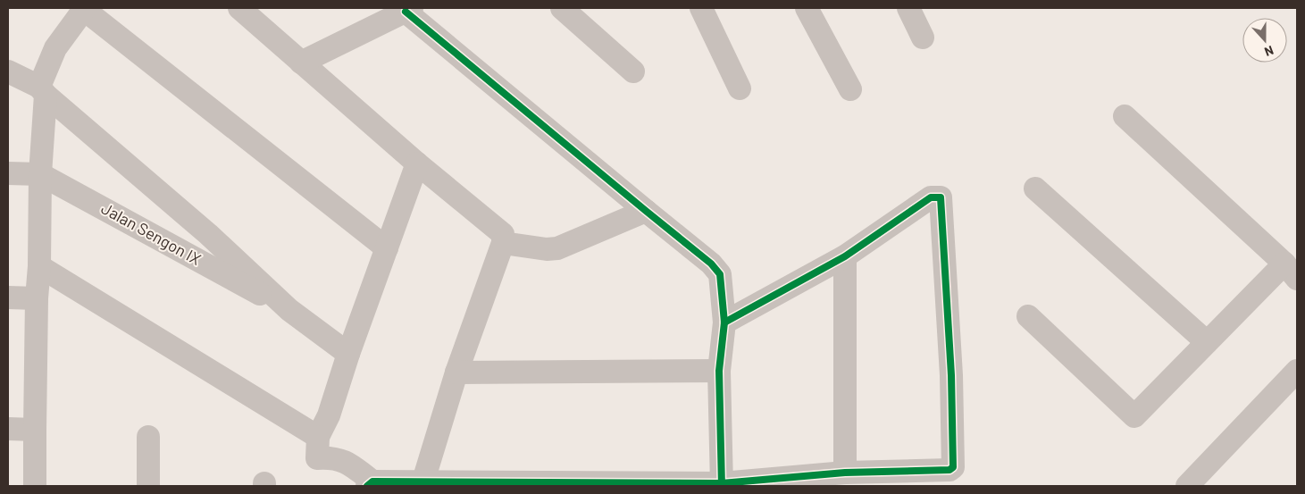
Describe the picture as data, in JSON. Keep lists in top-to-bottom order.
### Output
{
  "streets": {
    "street": ["Jalan Sengon IX"]
  },
  "north": "bottom"
}
